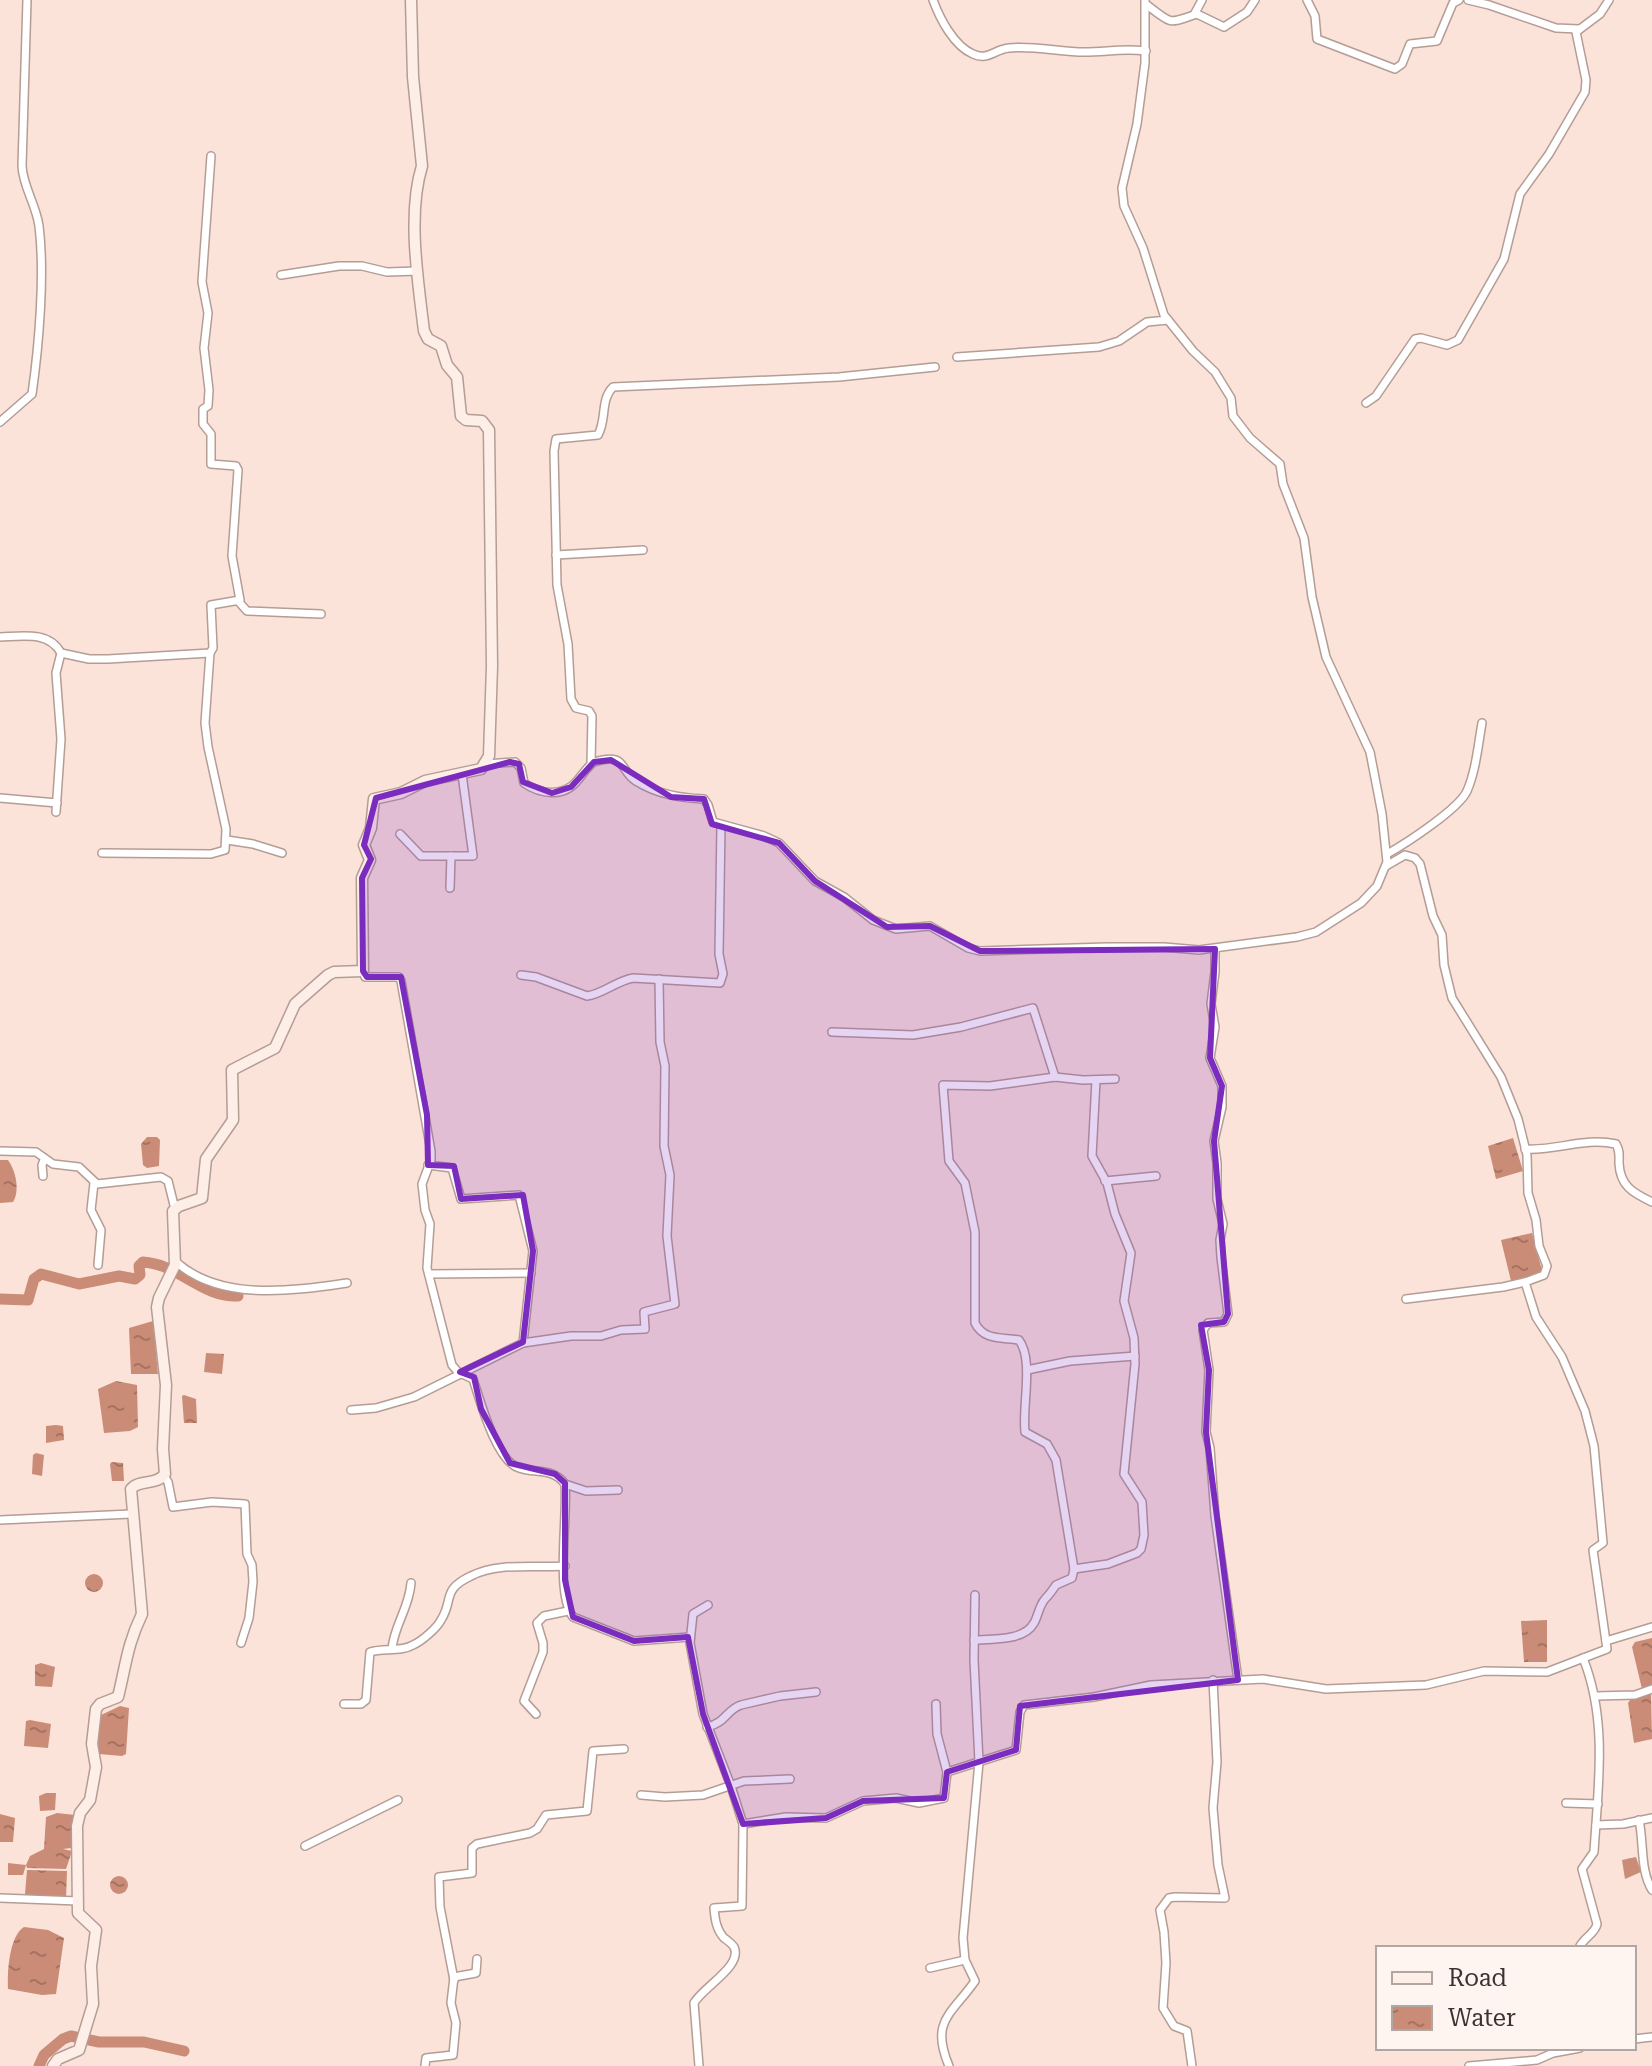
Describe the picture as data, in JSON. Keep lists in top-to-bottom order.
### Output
{
  "legend": ["Road", "Water"]
}
